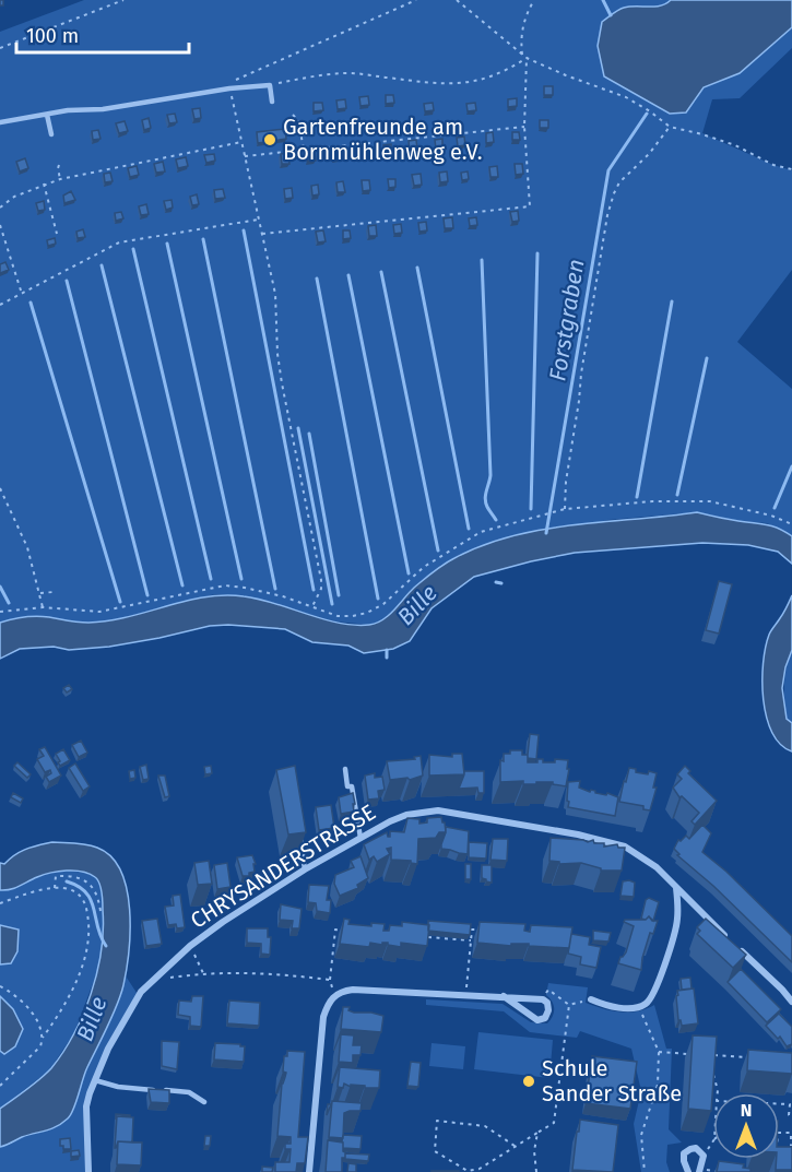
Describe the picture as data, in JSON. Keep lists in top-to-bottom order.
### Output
{
  "streets": {
    "street": ["CHRYSANDERSTRASSE"]
  },
  "water": ["Forstgraben", "Bille"],
  "places": ["Gartenfreunde am Bornmühlenweg e.V.", "Schule Sander Straße"],
  "scale_bar": "100 m",
  "north": "top"
}
